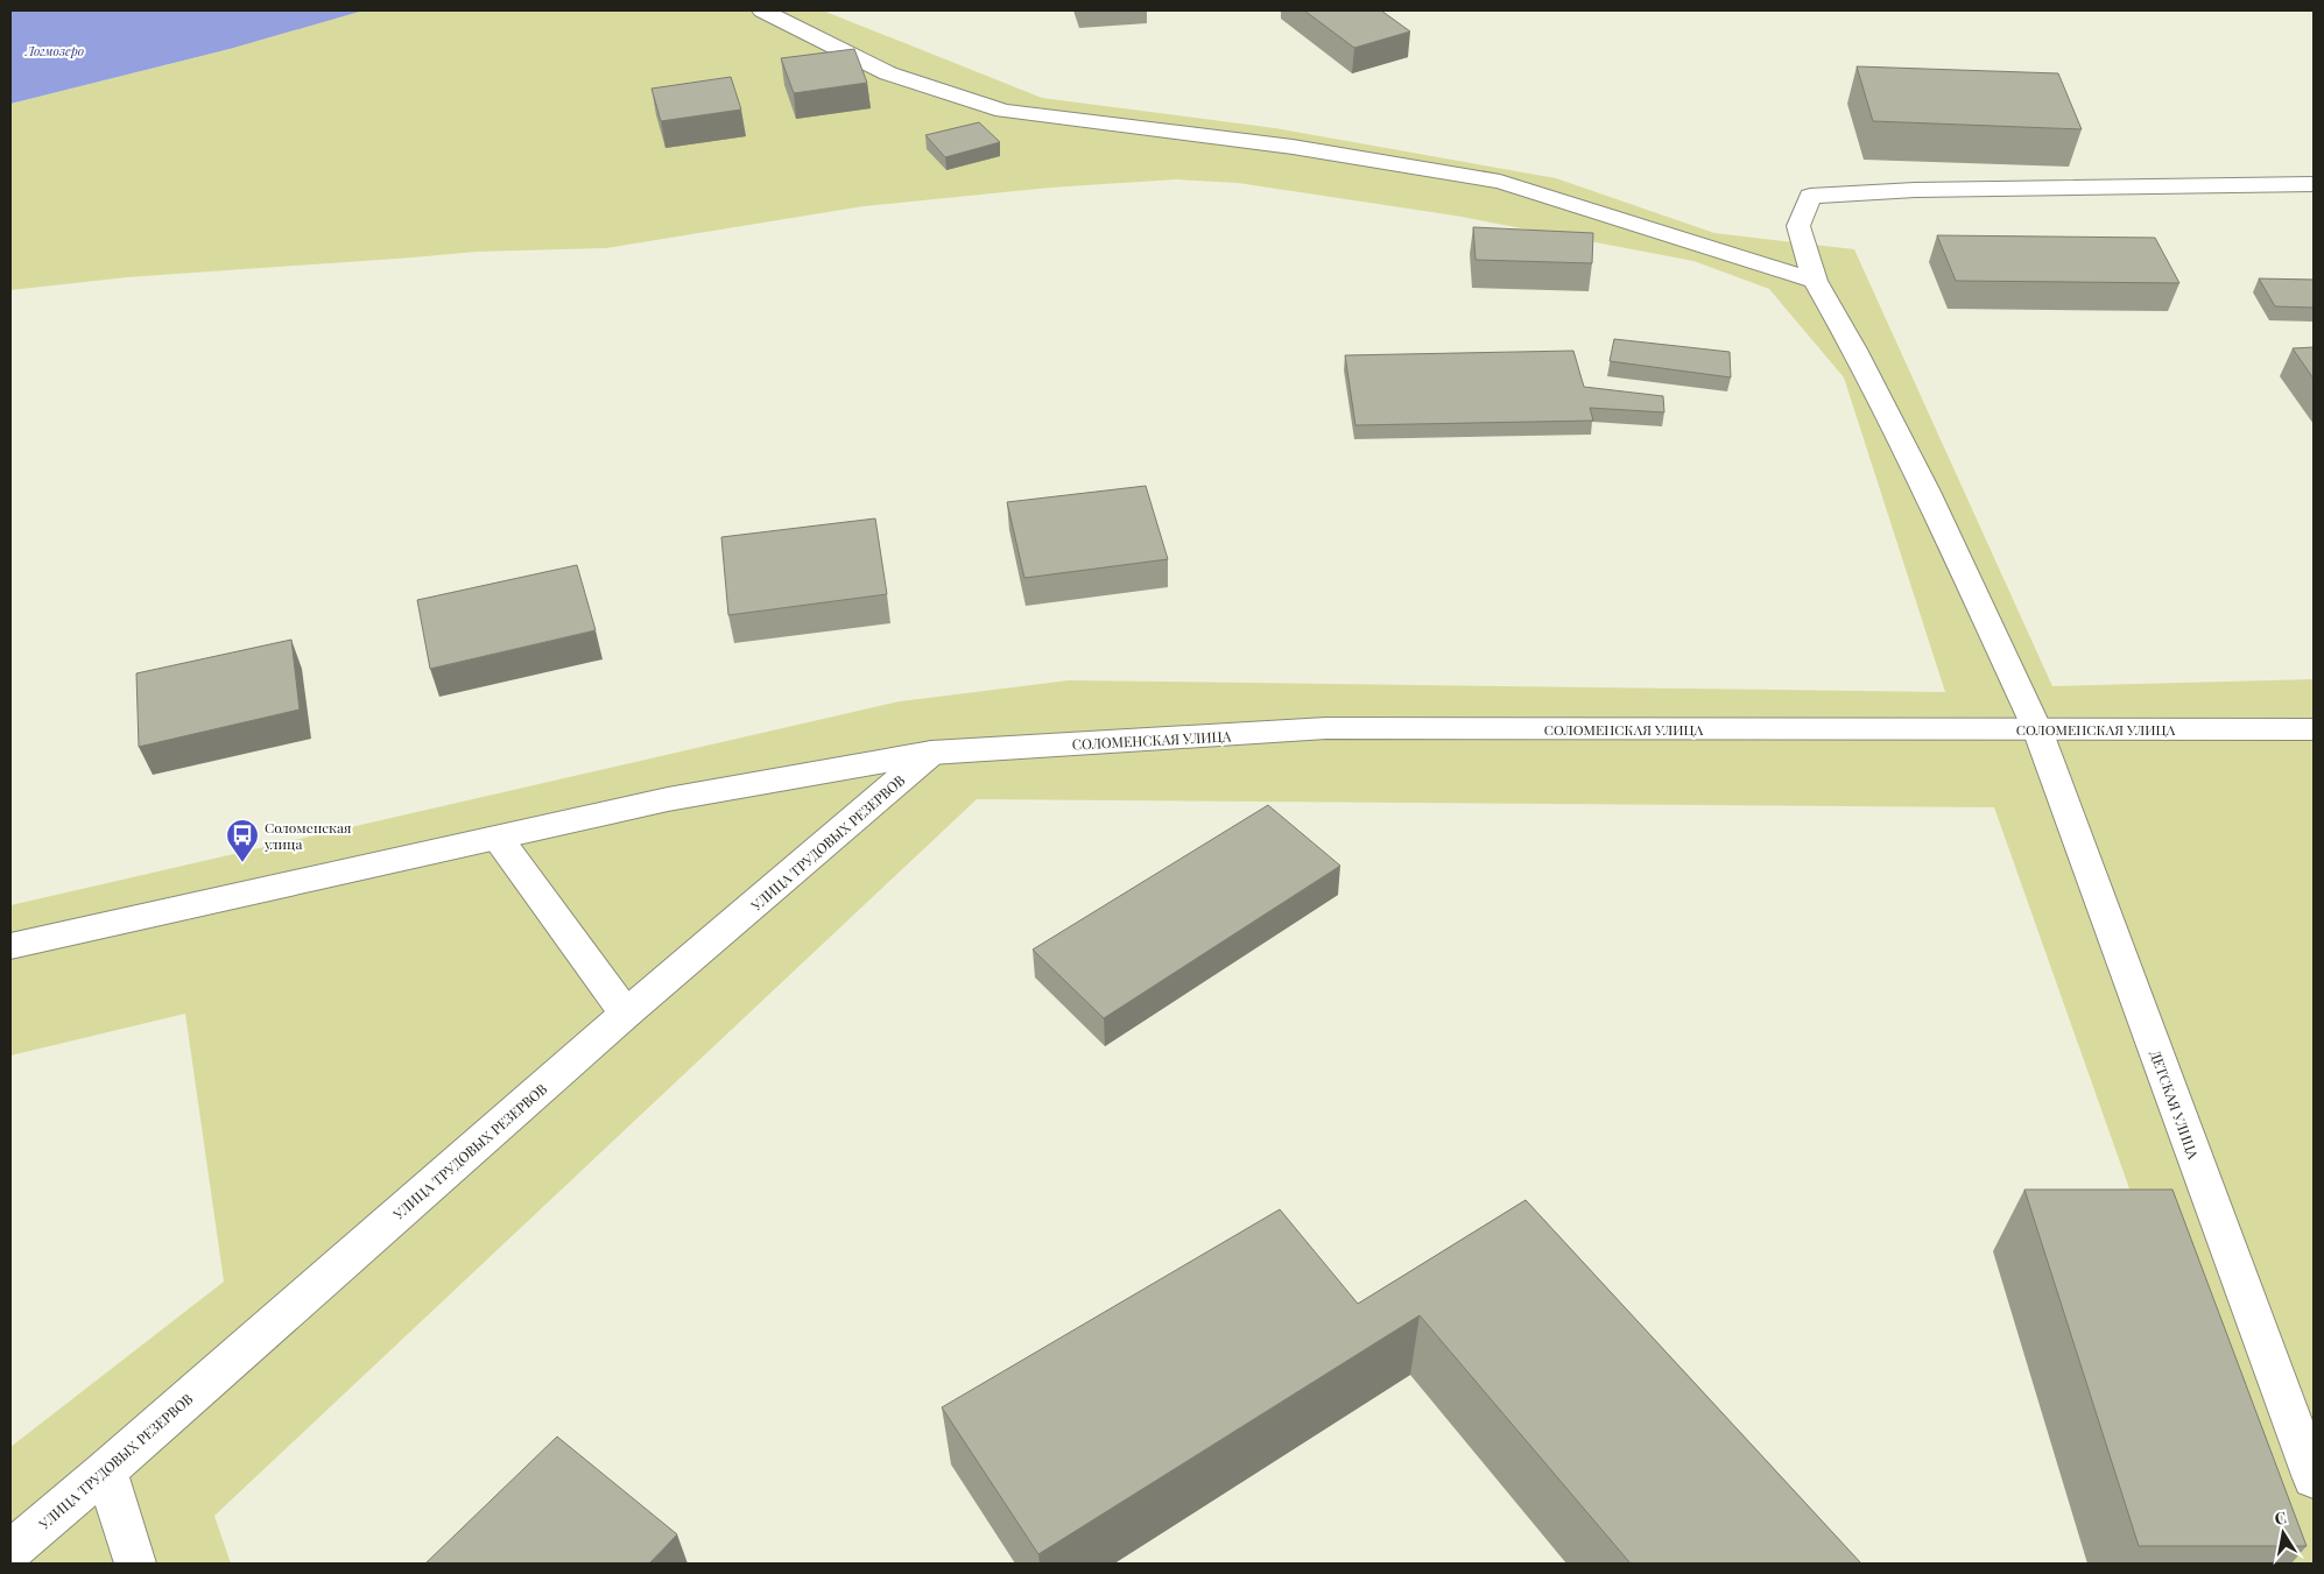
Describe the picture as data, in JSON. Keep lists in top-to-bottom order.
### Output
{
  "streets": {
    "street": ["СОЛОМЕНСКАЯ УЛИЦА", "УЛИЦА ТРУДОВЫХ РЕЗЕРВОВ", "ДЕТСКАЯ УЛИЦА"]
  },
  "crossings": [
    ["СОЛОМЕНСКАЯ УЛИЦА", "УЛИЦА ТРУДОВЫХ РЕЗЕРВОВ"],
    ["СОЛОМЕНСКАЯ УЛИЦА", "ДЕТСКАЯ УЛИЦА"]
  ],
  "water": ["Логмозеро"],
  "places": {
    "bus stop": ["Соломенская улица"]
  },
  "north": "top"
}
